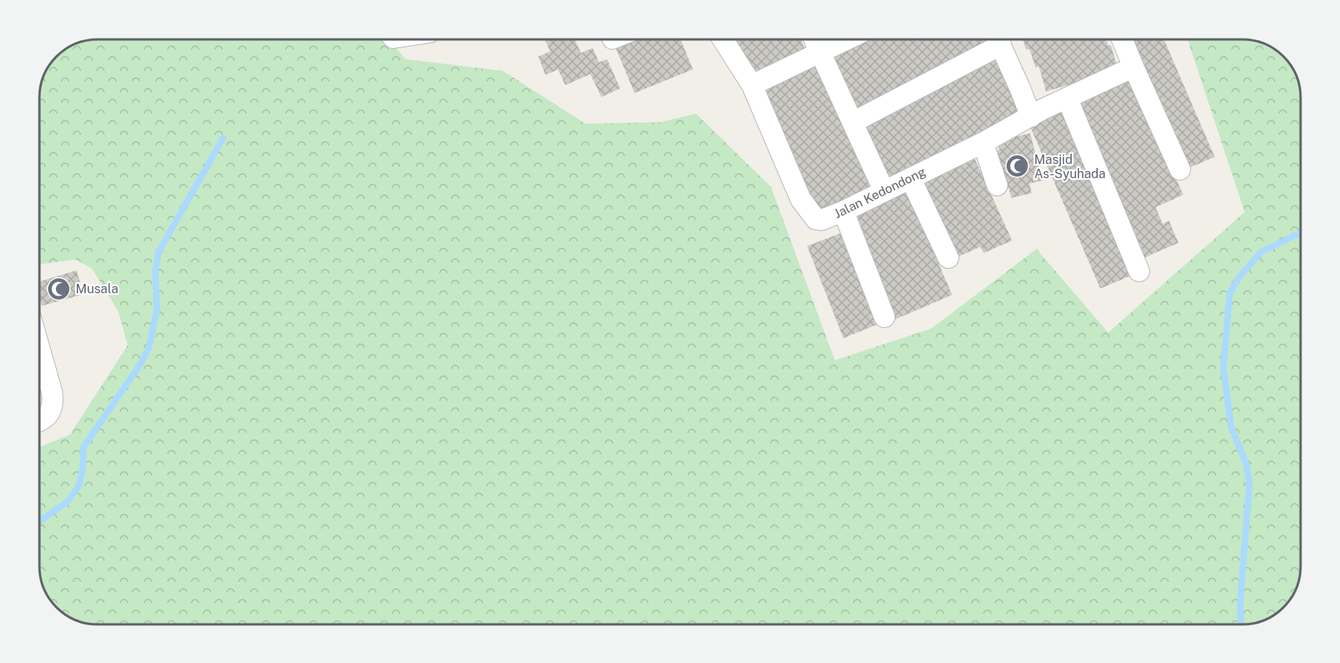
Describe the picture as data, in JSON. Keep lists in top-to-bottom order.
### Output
{
  "streets": {
    "street": ["Jalan Kedondong"]
  },
  "places": {
    "mosque": ["Masjid As-Syuhada", "Musala"]
  }
}
